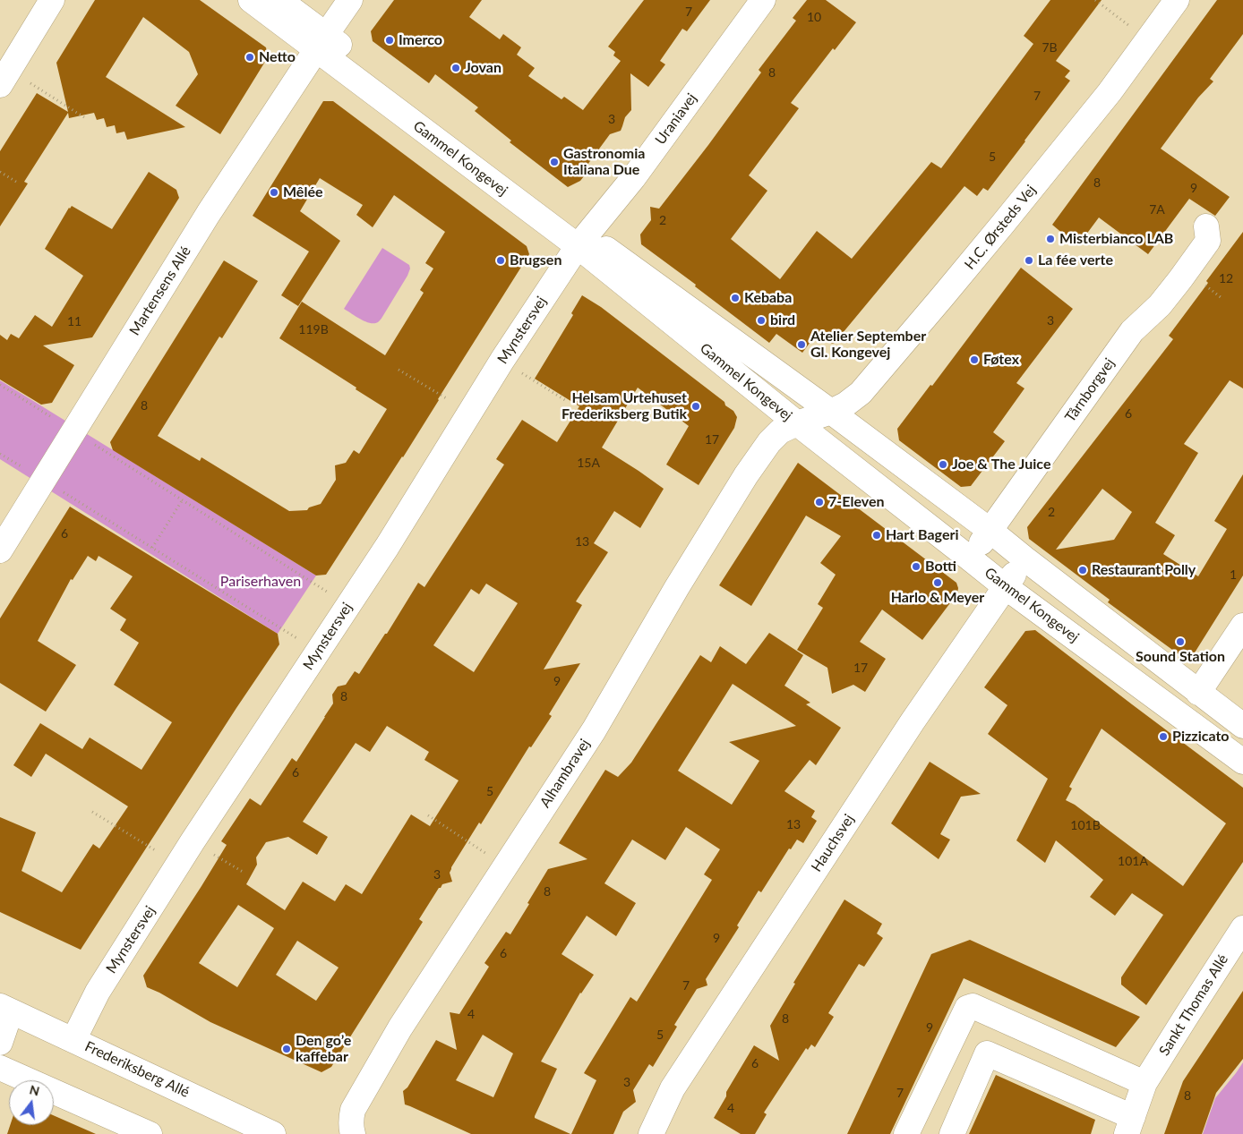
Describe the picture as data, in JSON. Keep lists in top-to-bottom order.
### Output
{
  "streets": {
    "street": [
      "Uraniavej",
      "Gammel Kongevej",
      "H.C. Ørsteds Vej",
      "Martensens Allé",
      "Mynstersvej",
      "Tårnborgvej",
      "Alhambravej",
      "Hauchsvej",
      "Sankt Thomas Allé",
      "Frederiksberg Allé"
    ]
  },
  "crossings": [
    ["Uraniavej", "Gammel Kongevej"],
    ["Uraniavej", "Mynstersvej"],
    ["Gammel Kongevej", "H.C. Ørsteds Vej"],
    ["Gammel Kongevej", "Martensens Allé"],
    ["Gammel Kongevej", "Mynstersvej"],
    ["Gammel Kongevej", "Tårnborgvej"],
    ["Gammel Kongevej", "Alhambravej"],
    ["Gammel Kongevej", "Hauchsvej"],
    ["H.C. Ørsteds Vej", "Alhambravej"],
    ["Mynstersvej", "Frederiksberg Allé"]
  ],
  "parks": ["Pariserhaven"],
  "places": [
    "Imerco",
    "Netto",
    "Jovan",
    "Gastronomia Italiana Due",
    "Mêlée",
    "Misterbianco LAB",
    "Brugsen",
    "La fée verte",
    "Kebaba",
    "bird",
    "Atelier September Gl. Kongevej",
    "Føtex",
    "Helsam Urtehuset Frederiksberg Butik",
    "Joe & The Juice",
    "7-Eleven",
    "Hart Bageri",
    "Botti",
    "Restaurant Polly",
    "Harlo & Meyer",
    "Sound Station",
    "Pizzicato",
    "Den go’e kaffebar"
  ],
  "house_numbers": [
    "7",
    "10",
    "7B",
    "8",
    "7",
    "3",
    "5",
    "8",
    "9",
    "7A",
    "2",
    "12",
    "3",
    "11",
    "119B",
    "8",
    "6",
    "17",
    "15A",
    "2",
    "6",
    "13",
    "1",
    "17",
    "9",
    "8",
    "6",
    "5",
    "13",
    "101B",
    "101A",
    "3",
    "8",
    "9",
    "6",
    "7",
    "4",
    "8",
    "9",
    "5",
    "6",
    "3",
    "7",
    "8",
    "4"
  ],
  "north": "top"
}
